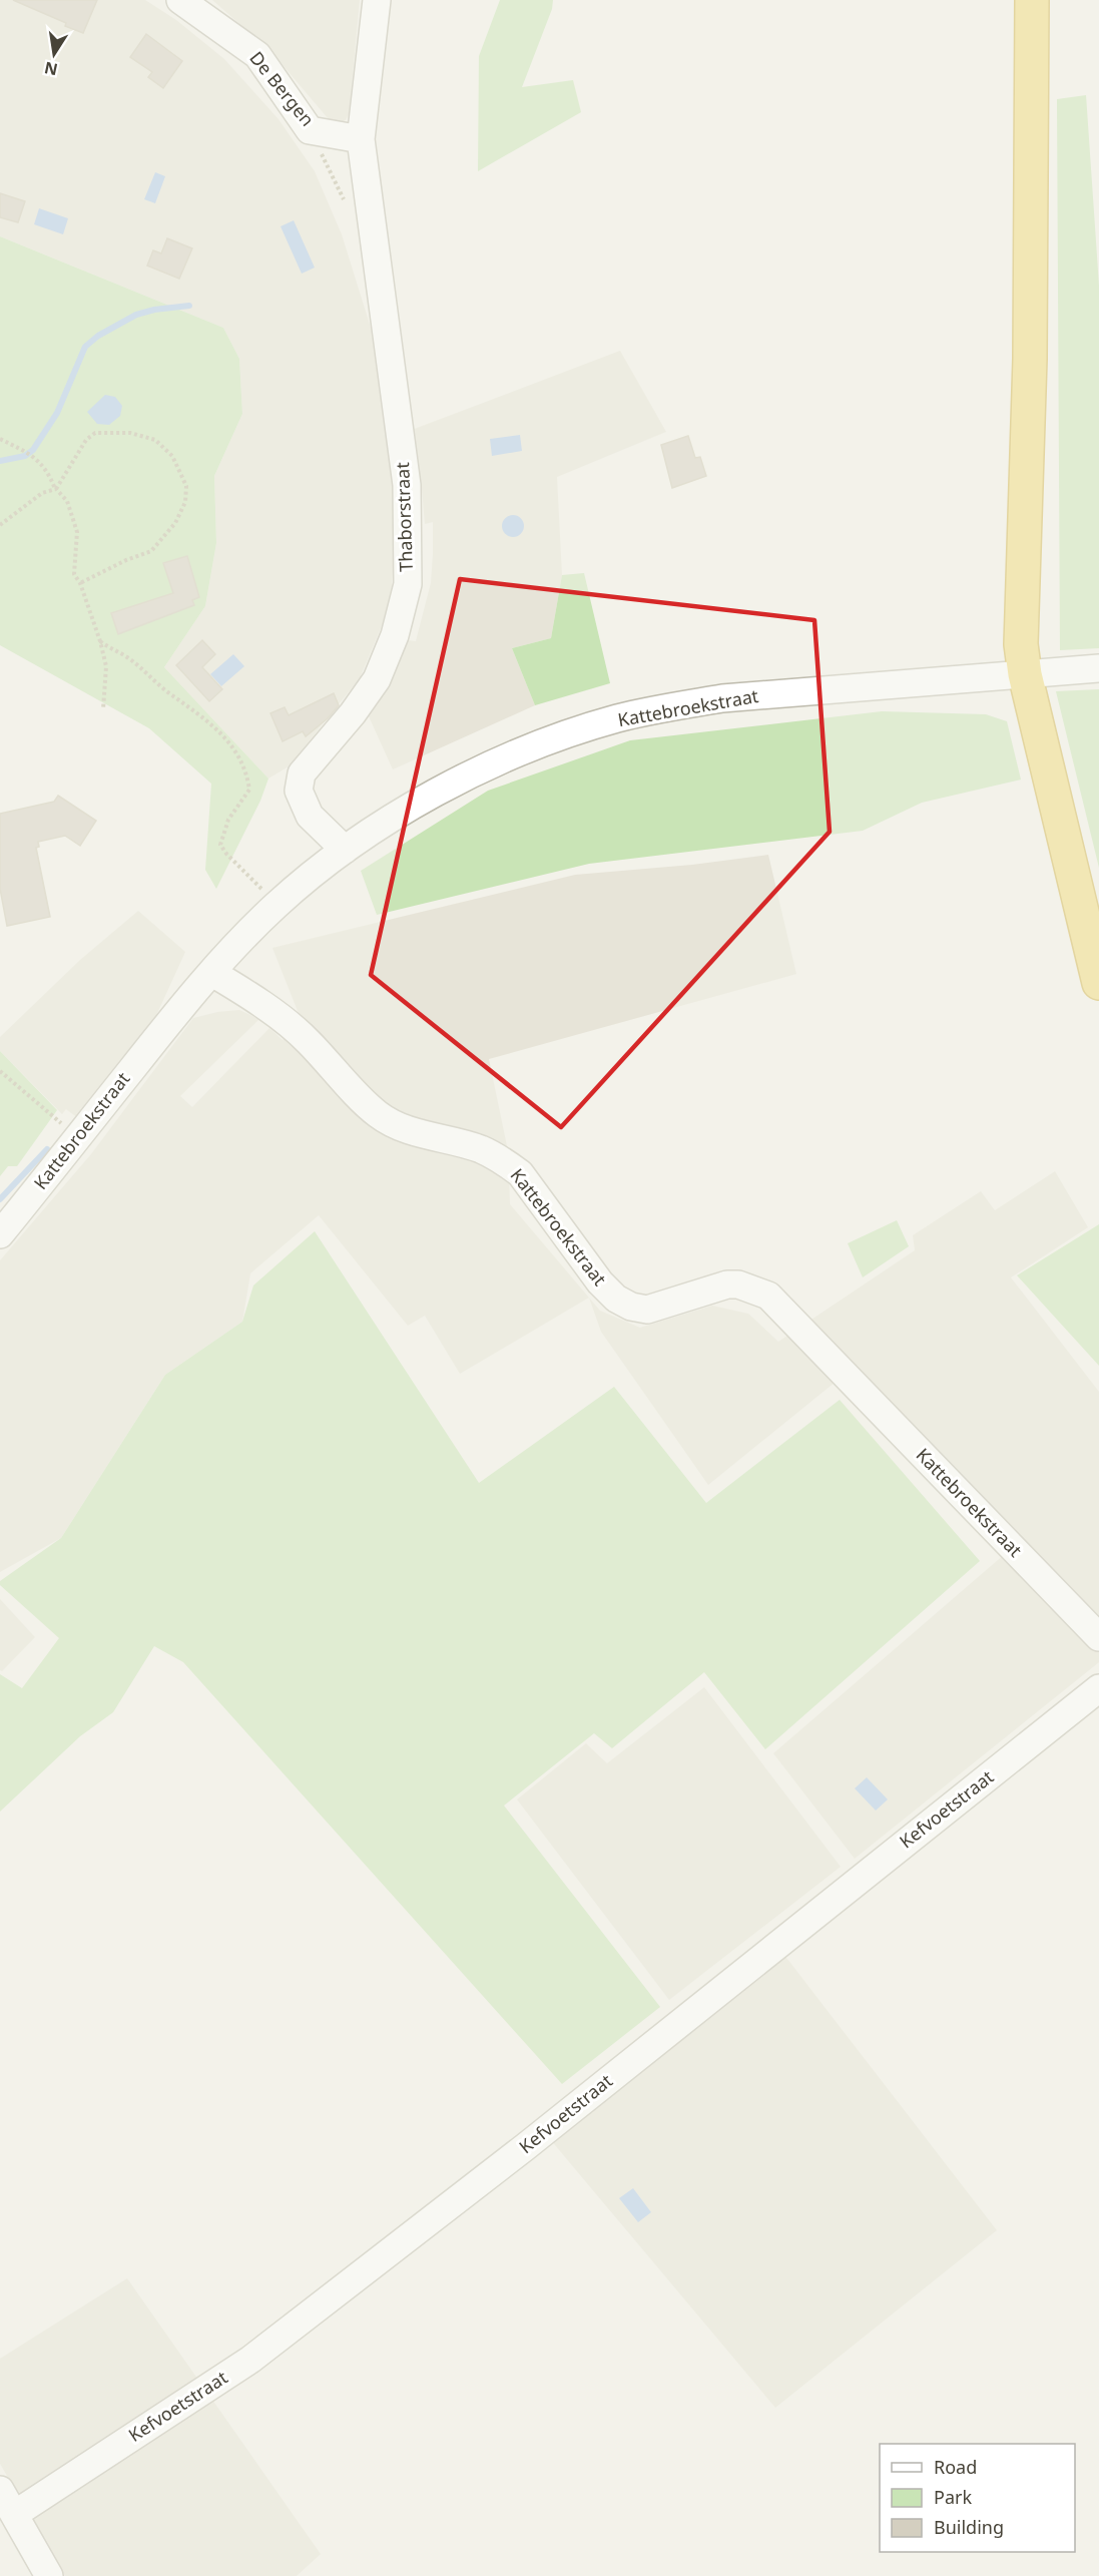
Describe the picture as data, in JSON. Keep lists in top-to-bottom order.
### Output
{
  "streets": {
    "street": [
      "De Bergen",
      "Thaborstraat",
      "Kattebroekstraat",
      "Kefvoetstraat"
    ]
  },
  "crossings": [
    ["De Bergen", "Thaborstraat"],
    ["Thaborstraat", "Kattebroekstraat"]
  ],
  "legend": ["Road", "Park", "Building"],
  "north": "bottom"
}
